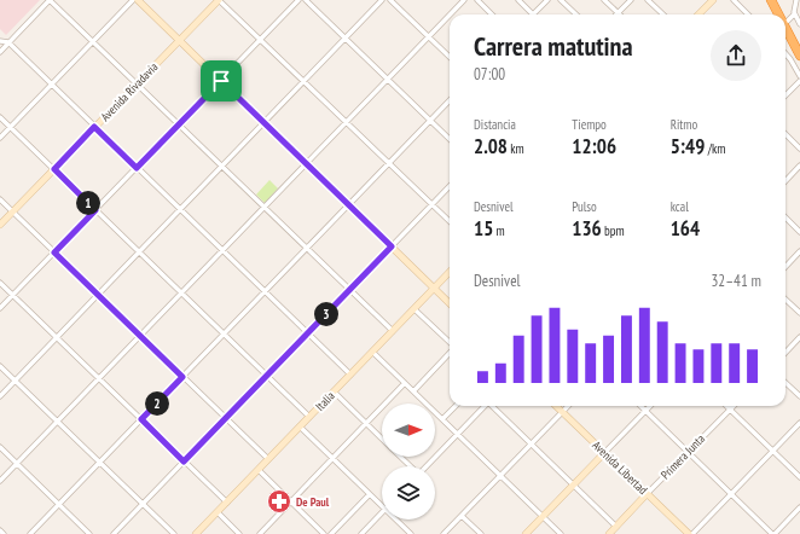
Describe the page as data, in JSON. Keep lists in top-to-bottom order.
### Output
{
  "streets": {
    "main road": [
      "Avenida Rivadavia",
      "Italia",
      "Primera Junta",
      "Avenida Libertad"
    ]
  },
  "crossings": [
    ["Primera Junta", "Avenida Libertad"]
  ],
  "places": {
    "pharmacy": ["De Paul"]
  },
  "north": "right",
  "page": {
    "heading": ["Carrera matutina", "07:00"],
    "stats": [
      ["Distancia", "2.08 km"],
      ["Tiempo", "12:06"],
      ["Ritmo", "5:49 /km"],
      ["Desnivel", "15 m"],
      ["Pulso", "136 bpm"],
      ["kcal", "164"]
    ],
    "pins": ["1", "3", "2"],
    "chart": ["Desnivel", "32–41 m"]
  }
}
